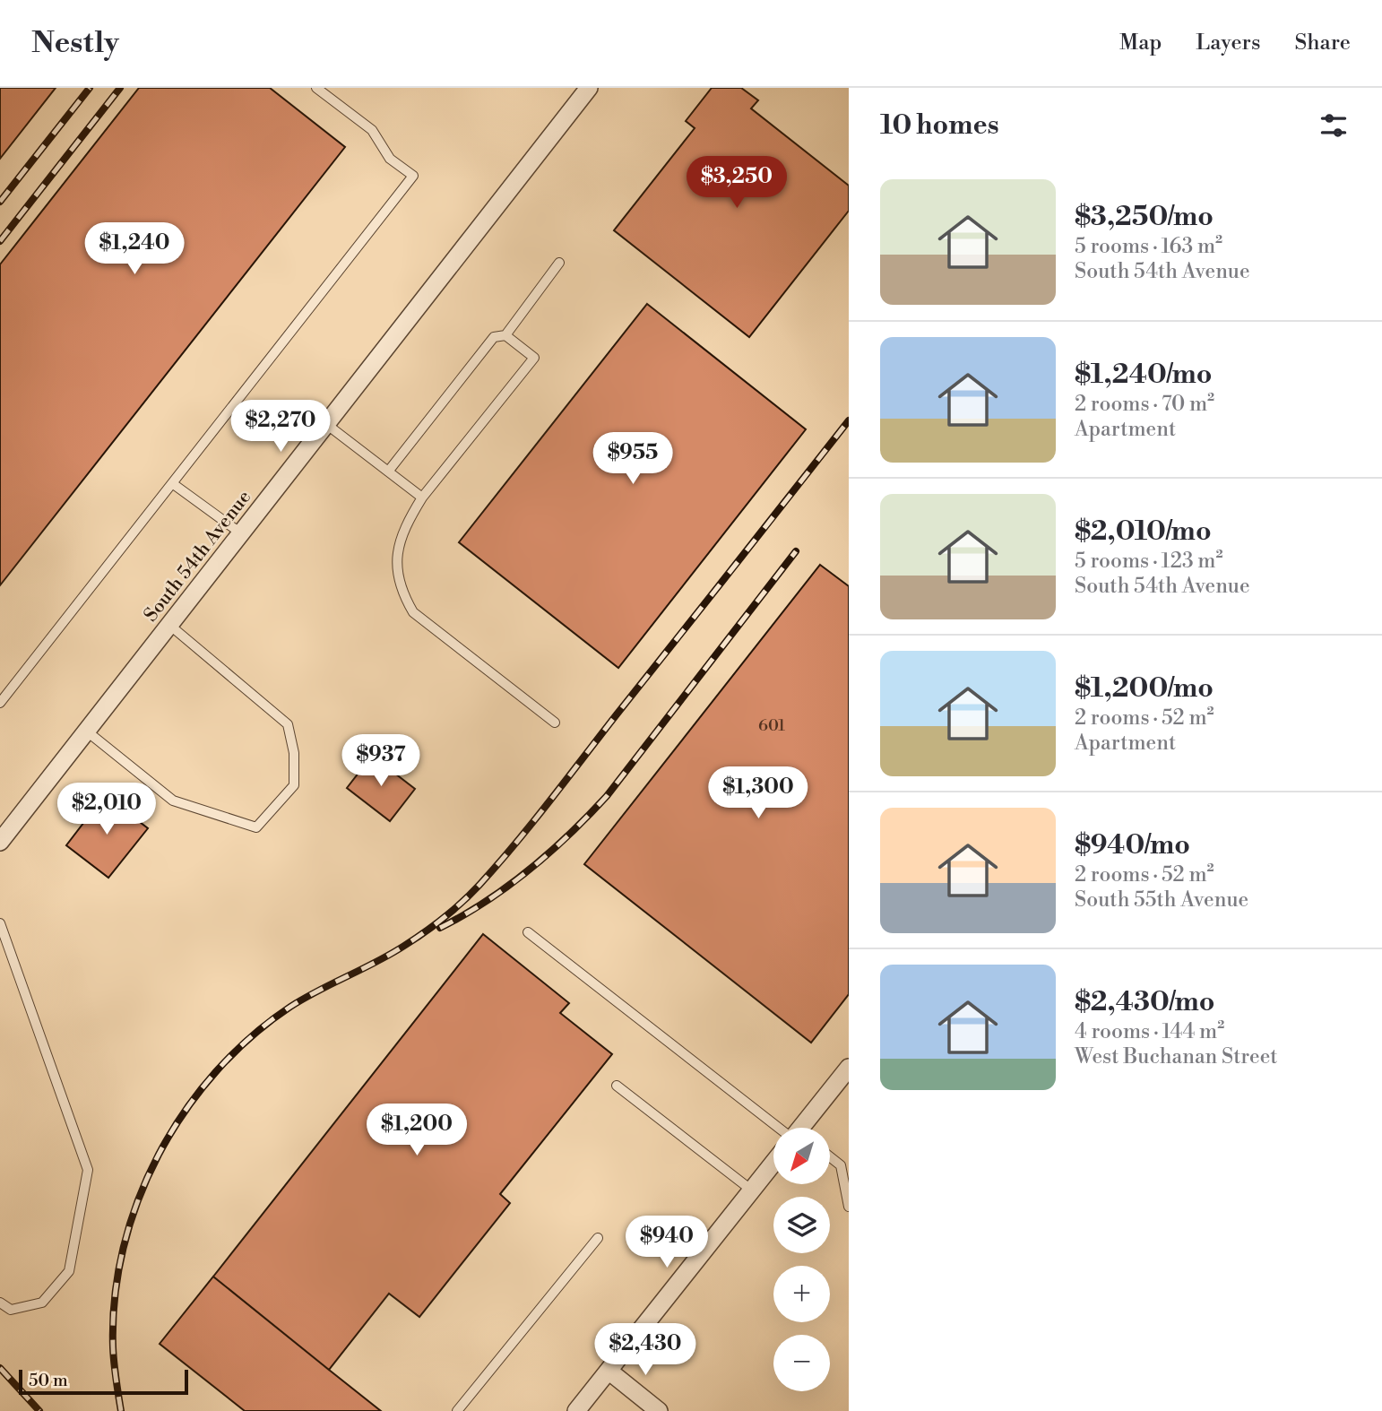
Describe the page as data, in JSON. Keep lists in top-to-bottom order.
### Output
{
  "streets": {
    "street": ["South 54th Avenue"]
  },
  "house_numbers": ["601"],
  "scale_bar": "50 m",
  "north": "bottom left",
  "page": {
    "header": "Nestly",
    "nav": ["Map", "Layers", "Share"],
    "heading": "10 homes",
    "price": [
      "$3,250",
      "$1,240",
      "$2,270",
      "$955",
      "$937",
      "$1,300",
      "$2,010",
      "$1,200",
      "$940",
      "$2,430"
    ],
    "list": [
      {
        "name": "$3,250/mo",
        "note": "5 rooms · 163 m² · South 54th Avenue"
      },
      {
        "name": "$1,240/mo",
        "note": "2 rooms · 70 m² · Apartment"
      },
      {
        "name": "$2,010/mo",
        "note": "5 rooms · 123 m² · South 54th Avenue"
      },
      {
        "name": "$1,200/mo",
        "note": "2 rooms · 52 m² · Apartment"
      },
      {
        "name": "$940/mo",
        "note": "2 rooms · 52 m² · South 55th Avenue"
      },
      {
        "name": "$2,430/mo",
        "note": "4 rooms · 144 m² · West Buchanan Street"
      }
    ],
    "map_buttons": ["+", "−"],
    "scale": "50 m"
  }
}
